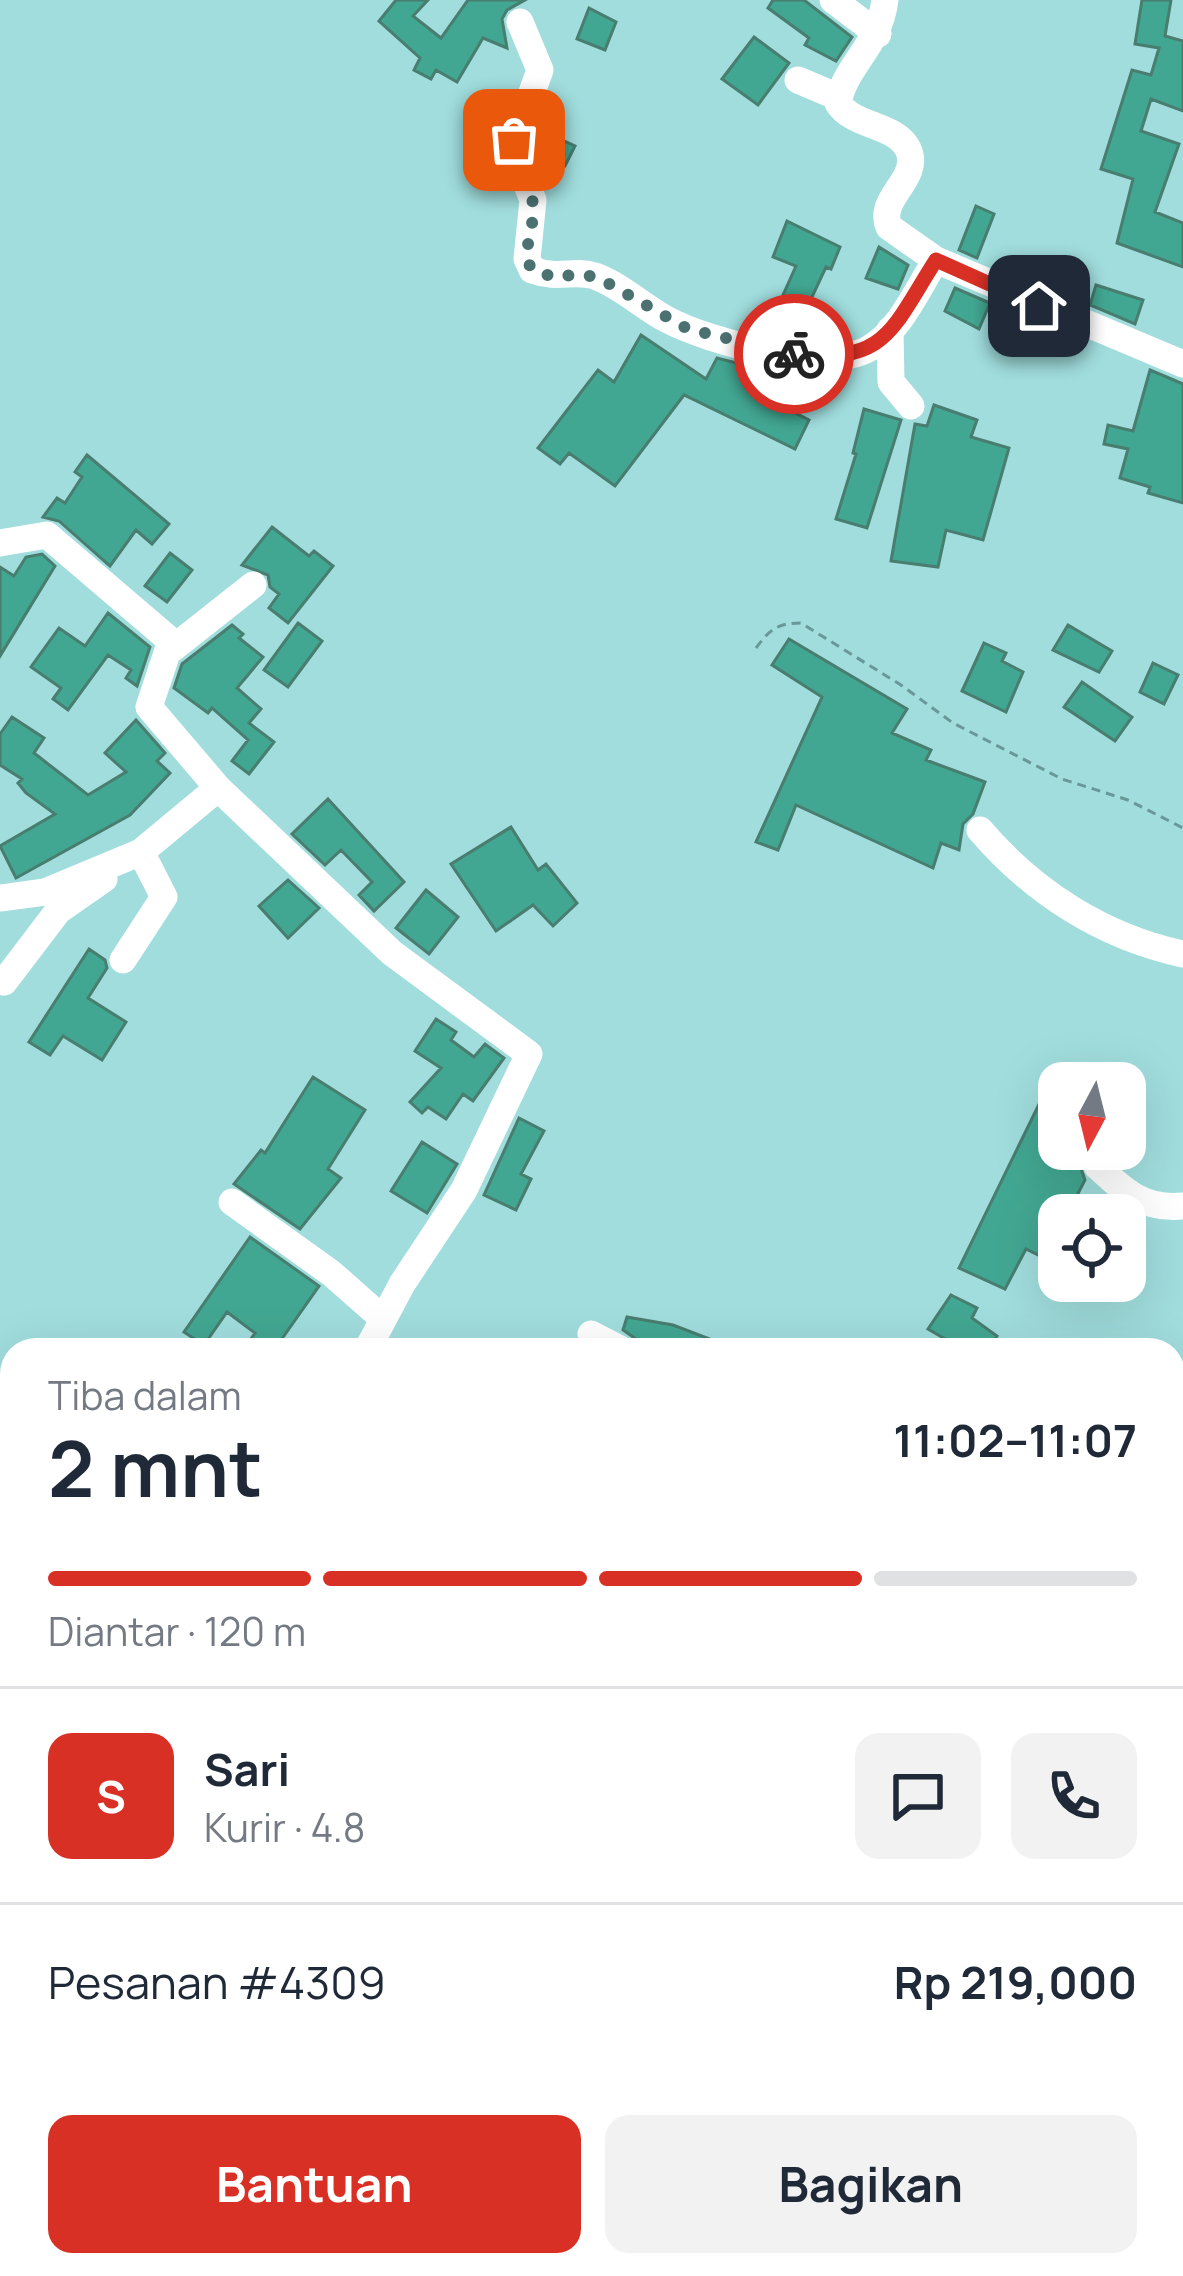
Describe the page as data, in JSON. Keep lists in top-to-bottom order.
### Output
{
  "north": "bottom",
  "page": {
    "heading": ["2 mnt", "Tiba dalam", "11:02–11:07"],
    "panel": [
      "Sari",
      "Kurir · 4.8",
      "Pesanan #4309",
      "Rp 219,000"
    ],
    "bar": "Diantar · 120 m",
    "round": "S",
    "buttons": ["Bantuan", "Bagikan"]
  }
}
